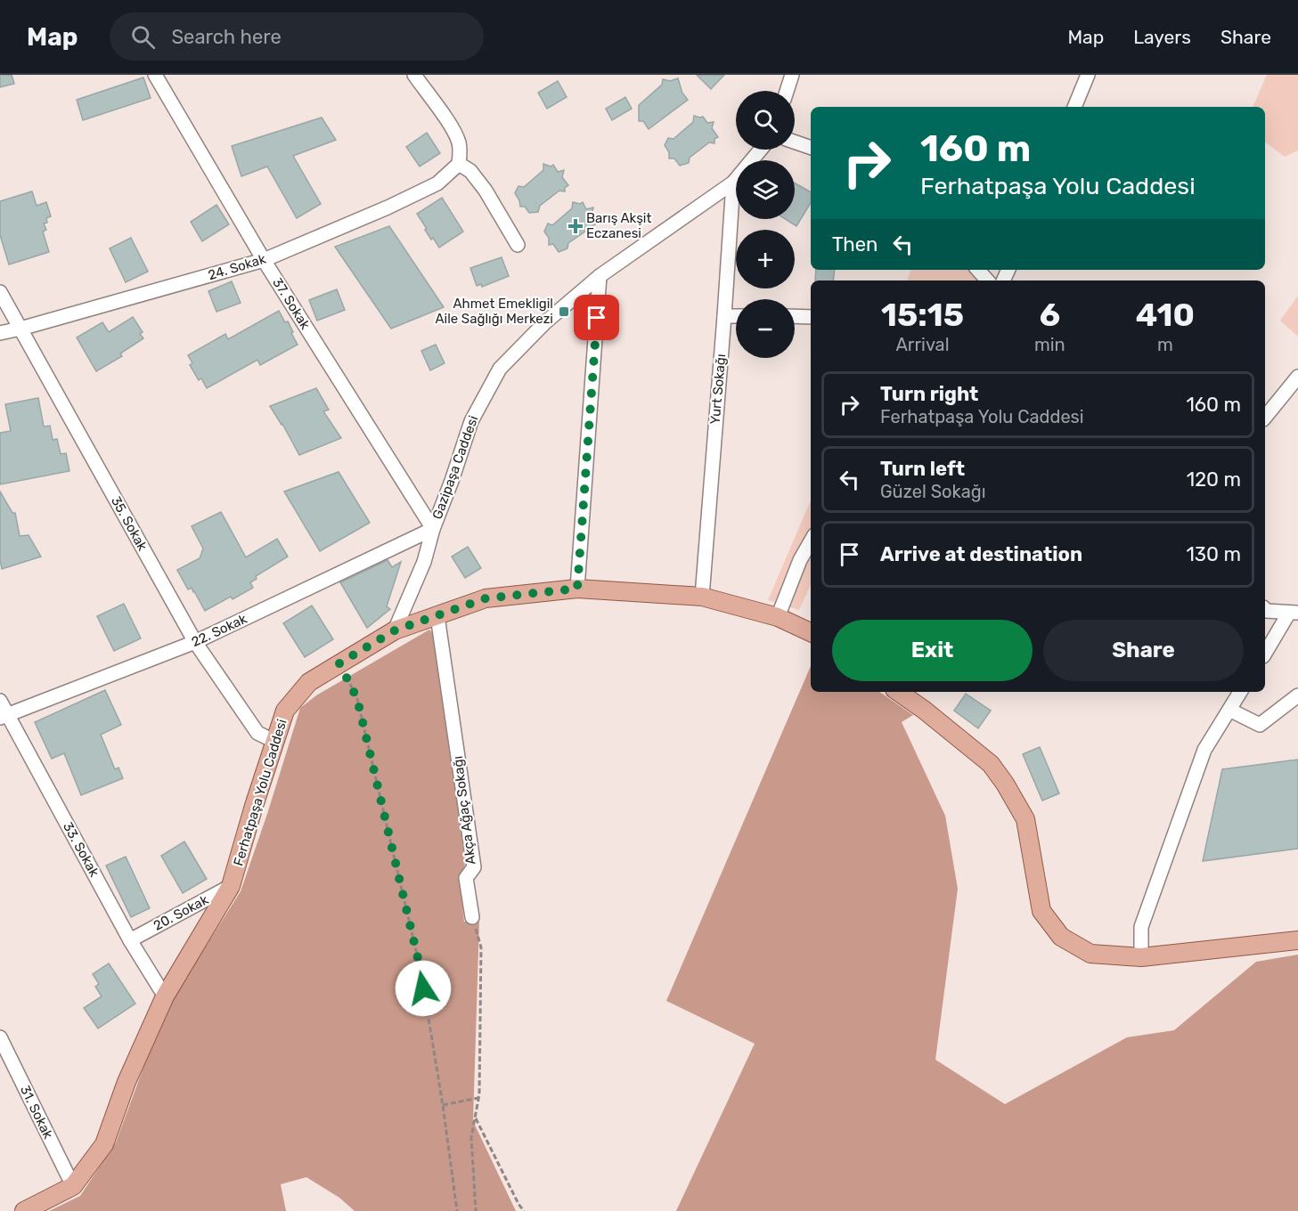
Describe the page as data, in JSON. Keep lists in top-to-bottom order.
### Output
{
  "streets": {
    "main road": ["Ferhatpaşa Yolu Caddesi"],
    "street": [
      "24. Sokak",
      "37. Sokak",
      "Yurt Sokağı",
      "Gazipaşa Caddesi",
      "35. Sokak",
      "22. Sokak",
      "Akça Ağaç Sokağı",
      "33. Sokak",
      "20. Sokak",
      "31. Sokak"
    ]
  },
  "crossings": [
    ["24. Sokak", "37. Sokak"],
    ["24. Sokak", "35. Sokak"],
    ["37. Sokak", "Gazipaşa Caddesi"],
    ["37. Sokak", "22. Sokak"],
    ["Yurt Sokağı", "Gazipaşa Caddesi"],
    ["Yurt Sokağı", "Ferhatpaşa Yolu Caddesi"],
    ["Gazipaşa Caddesi", "22. Sokak"],
    ["Gazipaşa Caddesi", "Ferhatpaşa Yolu Caddesi"],
    ["35. Sokak", "22. Sokak"],
    ["35. Sokak", "Ferhatpaşa Yolu Caddesi"],
    ["22. Sokak", "33. Sokak"],
    ["Ferhatpaşa Yolu Caddesi", "Akça Ağaç Sokağı"],
    ["Ferhatpaşa Yolu Caddesi", "33. Sokak"],
    ["Ferhatpaşa Yolu Caddesi", "20. Sokak"],
    ["Ferhatpaşa Yolu Caddesi", "31. Sokak"],
    ["33. Sokak", "20. Sokak"]
  ],
  "places": {
    "health": ["Barış Akşit Eczanesi"],
    "transit": ["Ahmet Emekligil Aile Sağlığı Merkezi"]
  },
  "page": {
    "header": "Map",
    "search": "Search here",
    "nav": ["Map", "Layers", "Share"],
    "map_buttons": ["+", "−"],
    "turn": ["160 m", "Ferhatpaşa Yolu Caddesi"],
    "then": "Then",
    "eta": [
      "15:15",
      "Arrival",
      "6",
      "min",
      "410",
      "m"
    ],
    "list": [
      {
        "name": "Turn right",
        "note": "Ferhatpaşa Yolu Caddesi",
        "value": "160 m"
      },
      {
        "name": "Turn left",
        "note": "Güzel Sokağı",
        "value": "120 m"
      },
      {
        "name": "Arrive at destination",
        "value": "130 m"
      }
    ],
    "buttons": ["Exit", "Share"]
  }
}
